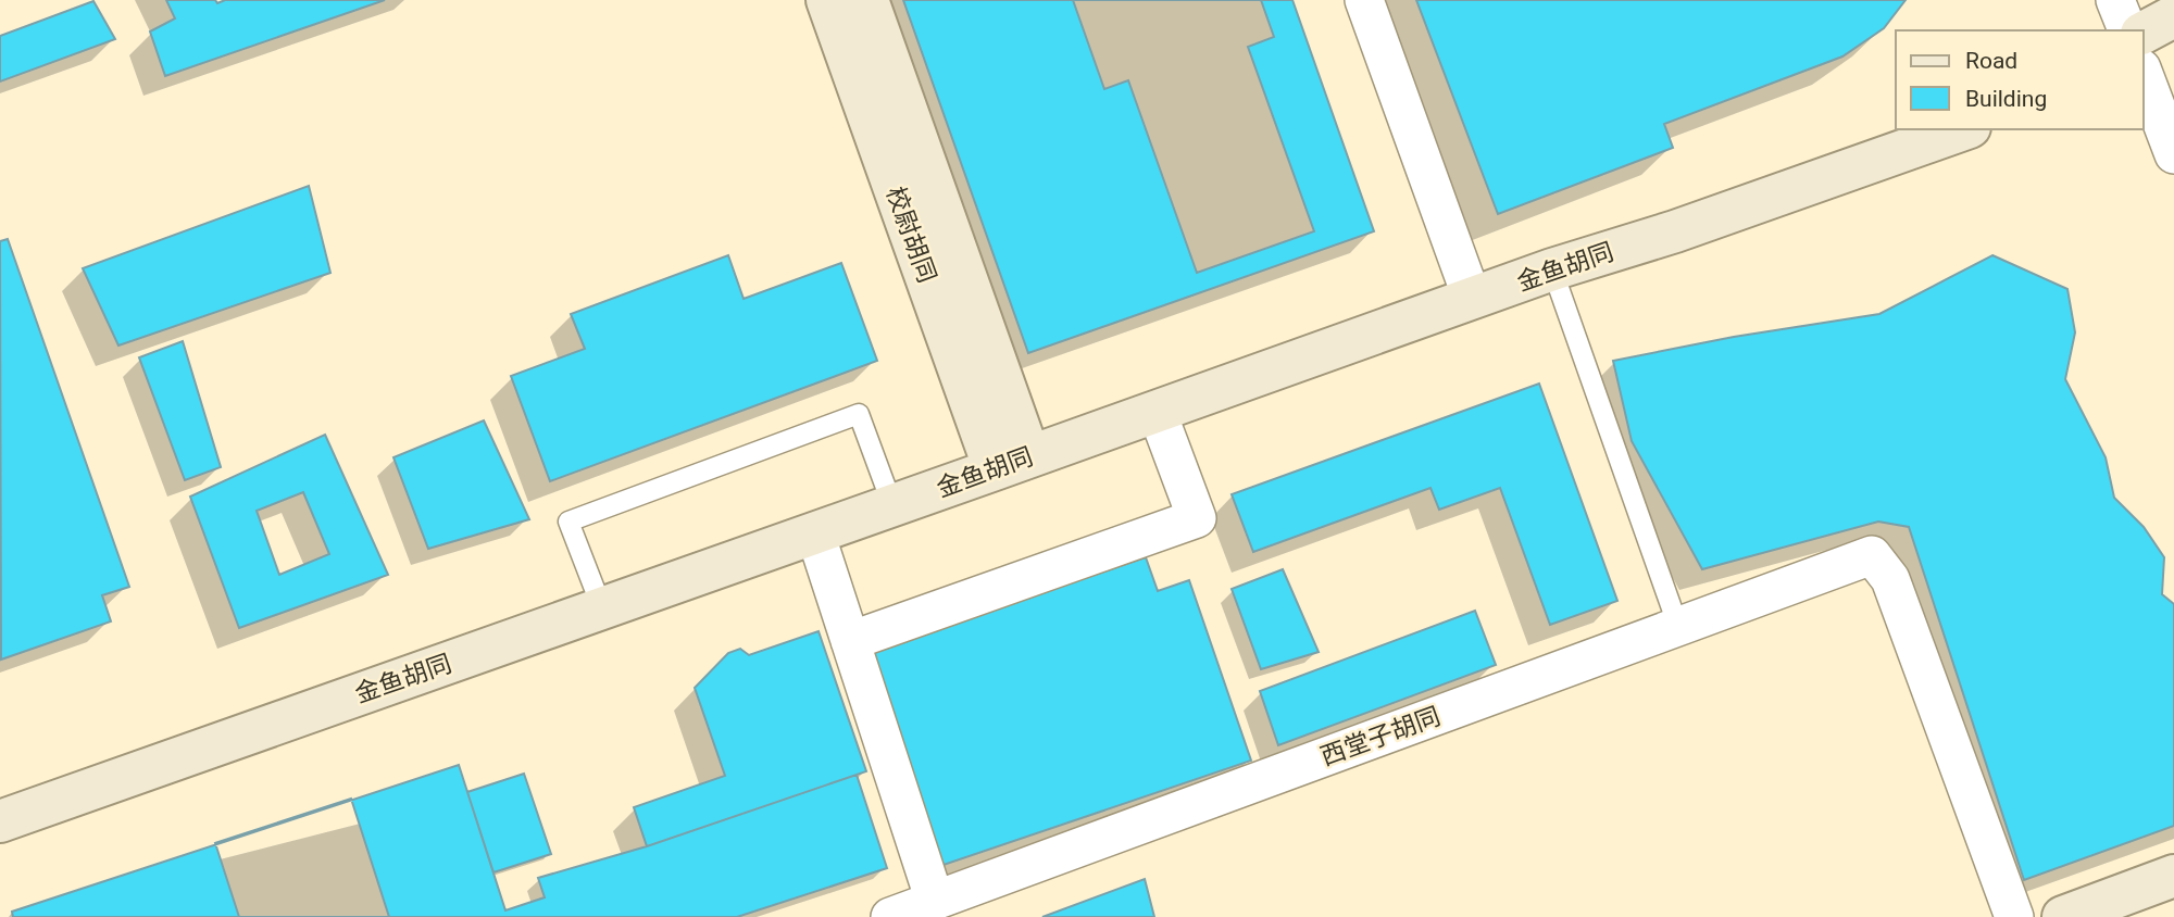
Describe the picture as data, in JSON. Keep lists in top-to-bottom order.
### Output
{
  "streets": {
    "main road": ["校尉胡同", "金鱼胡同"],
    "street": ["西堂子胡同"]
  },
  "crossings": [
    ["校尉胡同", "金鱼胡同"]
  ],
  "legend": ["Road", "Building"]
}
